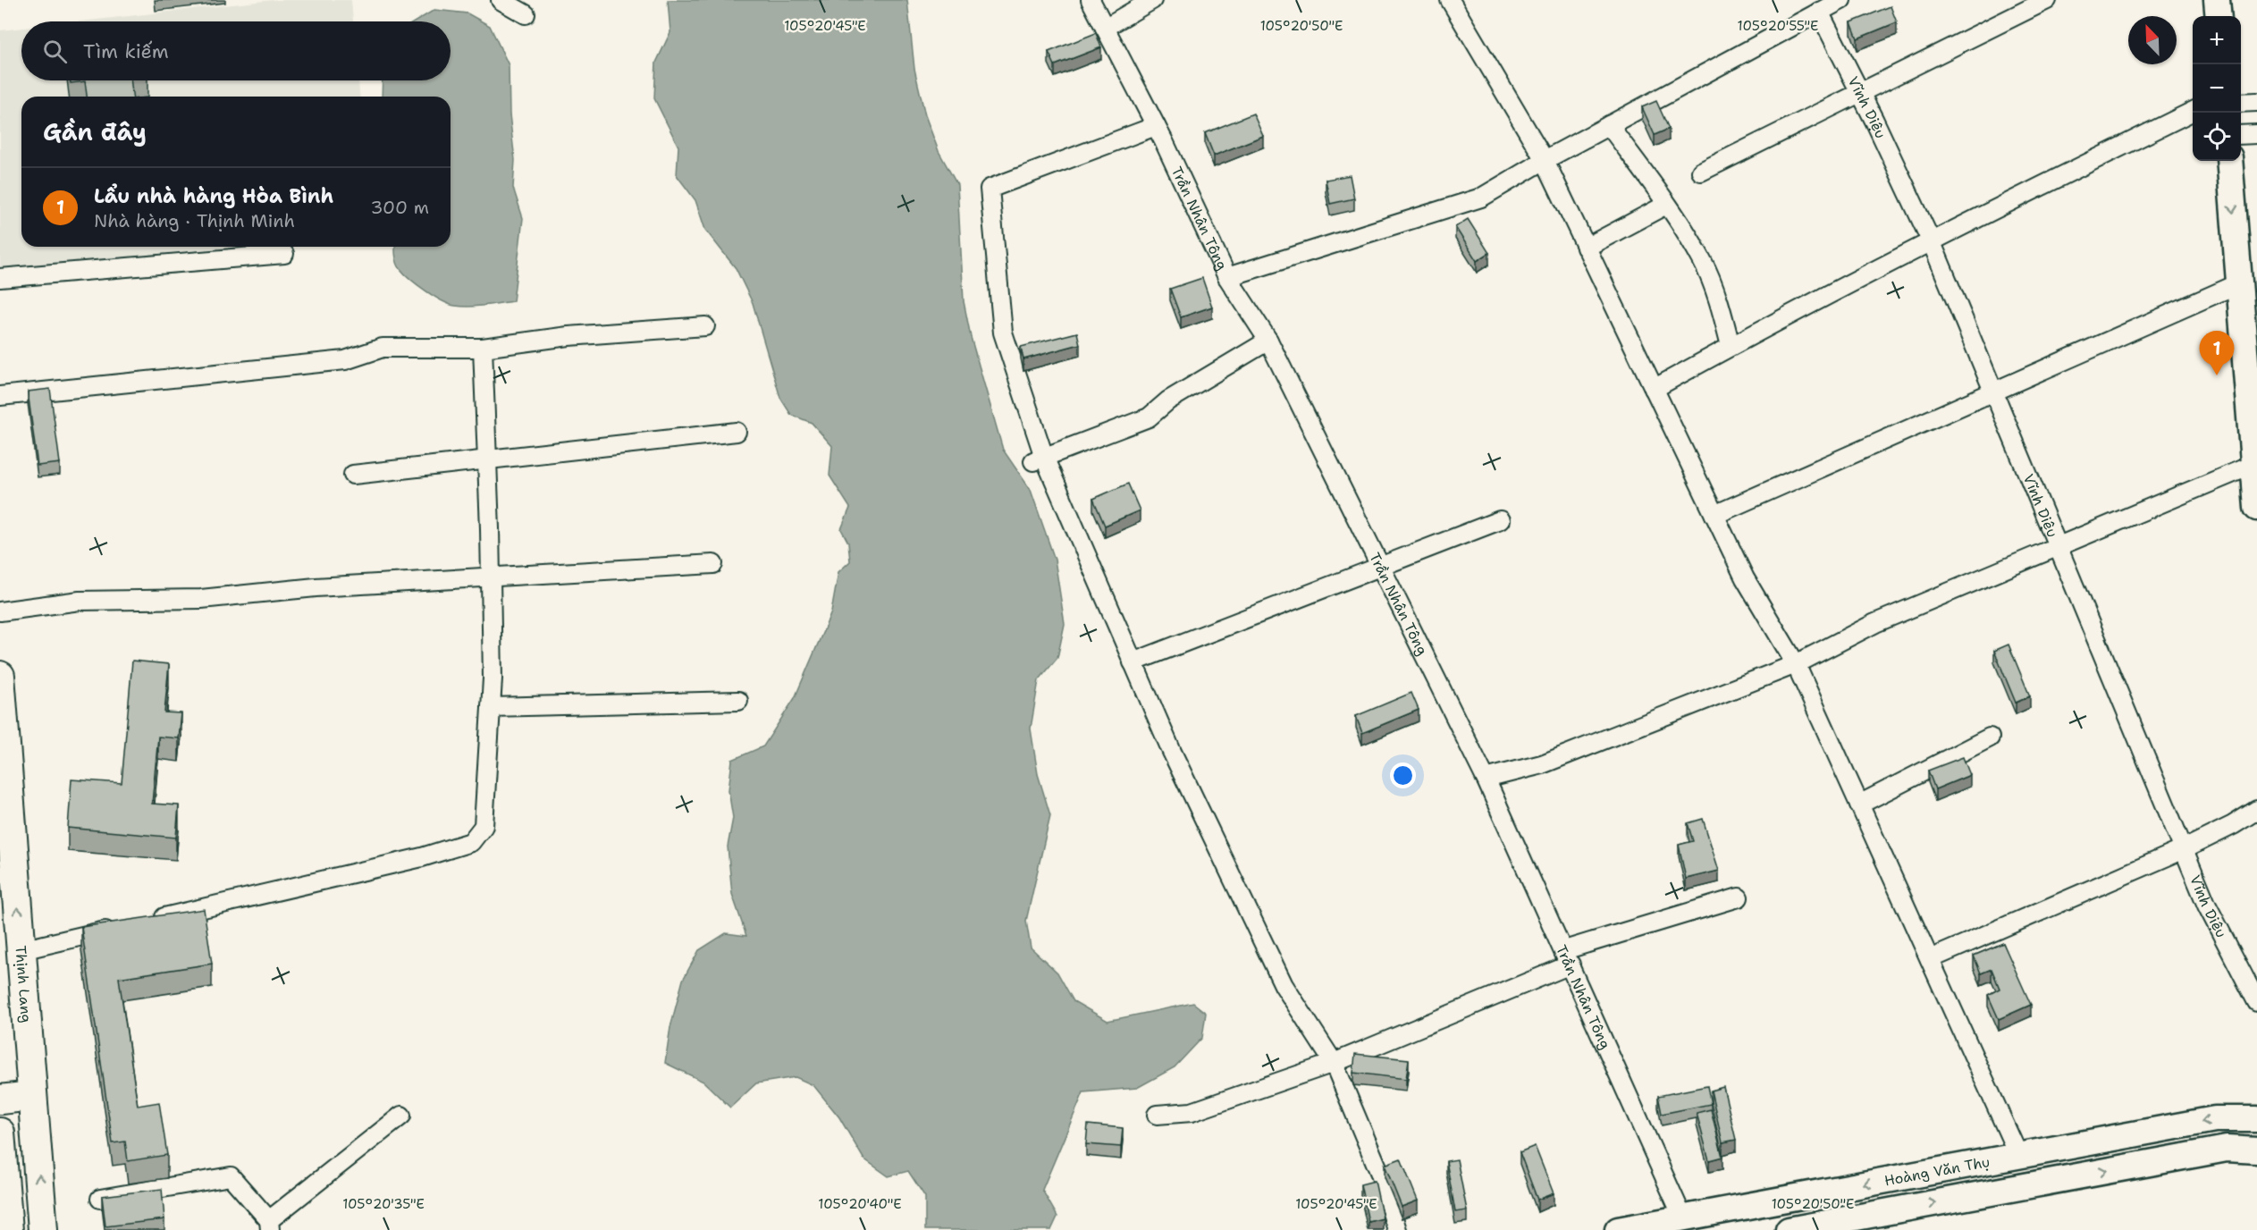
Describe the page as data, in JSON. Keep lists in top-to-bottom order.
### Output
{
  "streets": {
    "main road": ["Thịnh Lang", "Hoàng Văn Thụ"],
    "street": ["Vĩnh Diệu", "Trần Nhân Tông"]
  },
  "crossings": [
    ["Trần Nhân Tông", "Hoàng Văn Thụ"]
  ],
  "one_way": ["Thịnh Lang"],
  "north": "top left",
  "page": {
    "map_buttons": ["+", "−"],
    "search": "Tìm kiếm",
    "heading": "Gần đây",
    "list": [
      {
        "mark": "1",
        "name": "Lẩu nhà hàng Hòa Bình",
        "note": "Nhà hàng · Thịnh Minh",
        "value": "300 m"
      }
    ],
    "pins": "1"
  },
  "coordinates": [
    "105°20'45\"E",
    "105°20'50\"E",
    "105°20'55\"E",
    "105°20'35\"E",
    "105°20'40\"E"
  ]
}
